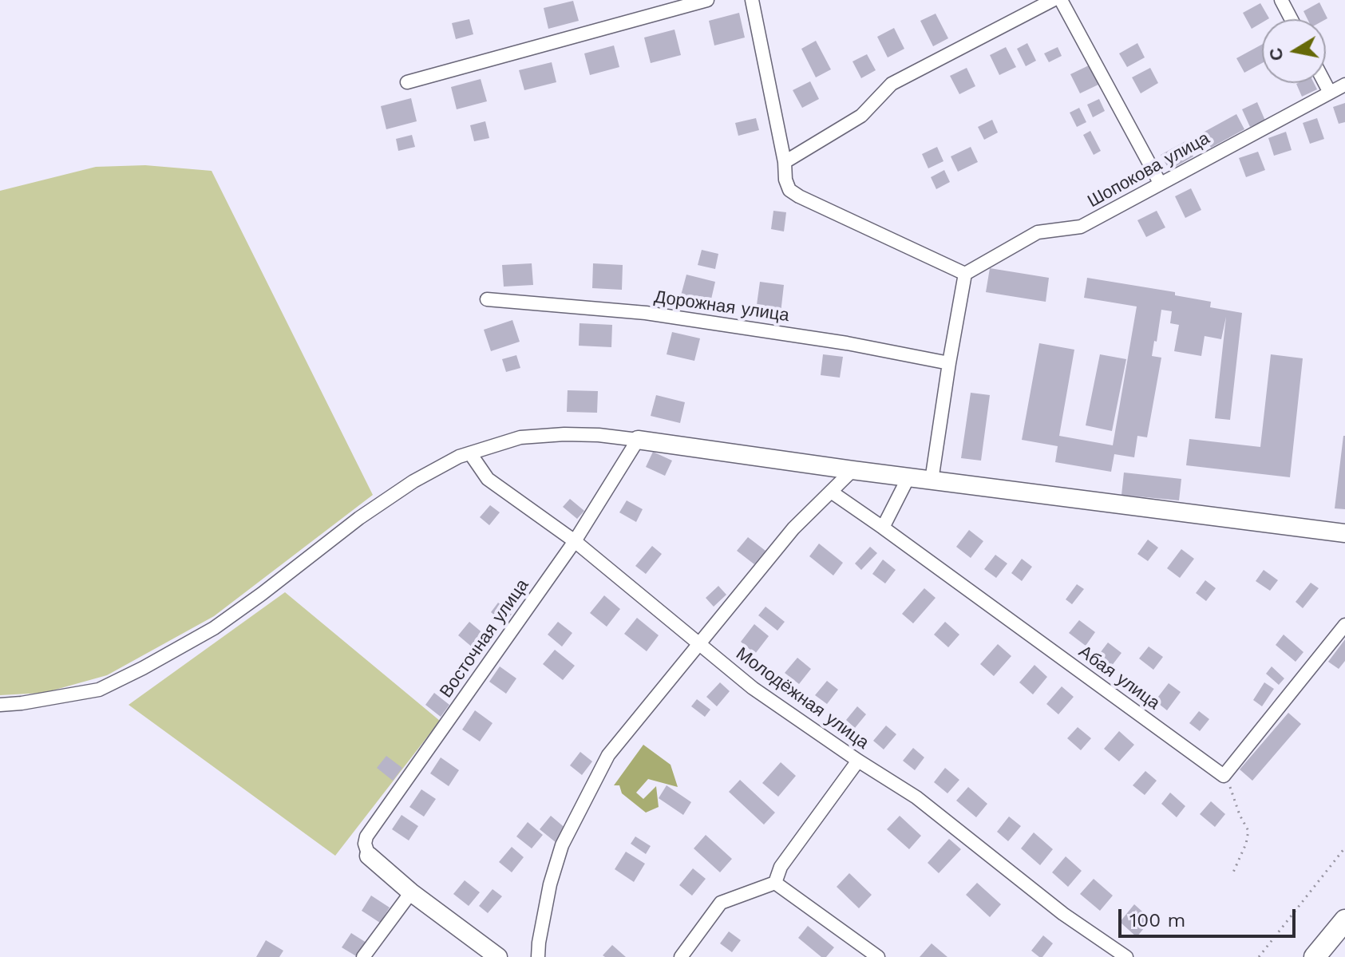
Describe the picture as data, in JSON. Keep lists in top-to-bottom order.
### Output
{
  "streets": {
    "street": [
      "Шопокова улица",
      "Дорожная улица",
      "Восточная улица",
      "Абая улица",
      "Молодёжная улица"
    ]
  },
  "crossings": [
    ["Восточная улица", "Молодёжная улица"]
  ],
  "scale_bar": "100 m",
  "north": "left"
}
